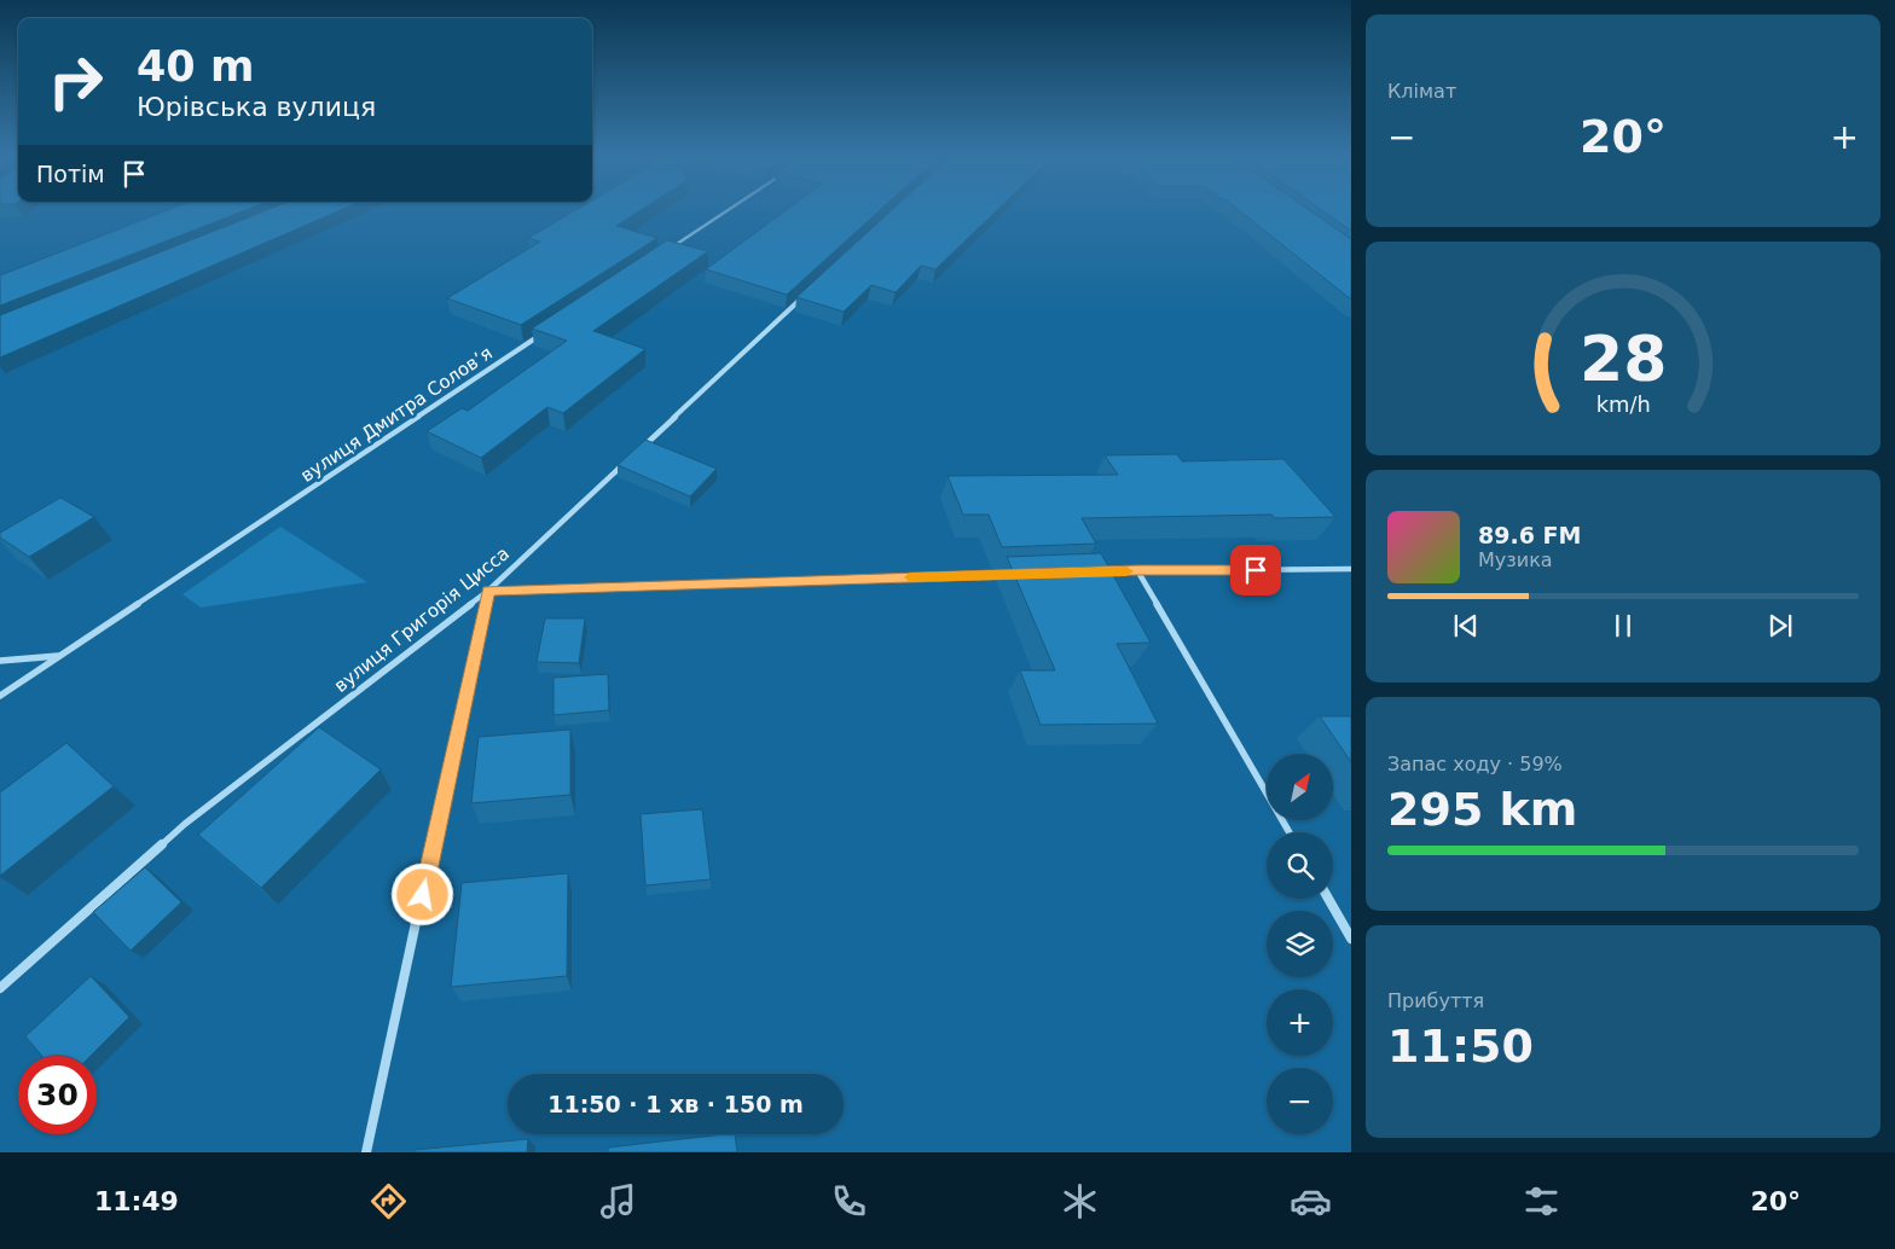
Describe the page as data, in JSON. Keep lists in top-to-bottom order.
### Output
{
  "streets": {
    "street": ["вулиця Дмитра Соловʼя", "вулиця Григорія Цисса"]
  },
  "north": "top right",
  "page": {
    "tile": [
      "Клімат",
      ["Запас ходу · 59%", "295 km"],
      ["Прибуття", "11:50"]
    ],
    "turn": ["40 m", "Юрівська вулиця"],
    "heat": ["−", "20°", "+"],
    "then": "Потім",
    "song": ["89.6 FM", "Музика"],
    "map_buttons": ["+", "−"],
    "limit": "30",
    "trip": "11:50 · 1 хв · 150 m",
    "tabs": ["11:49", "20°"],
    "gauge": ["28", "km/h"]
  }
}
